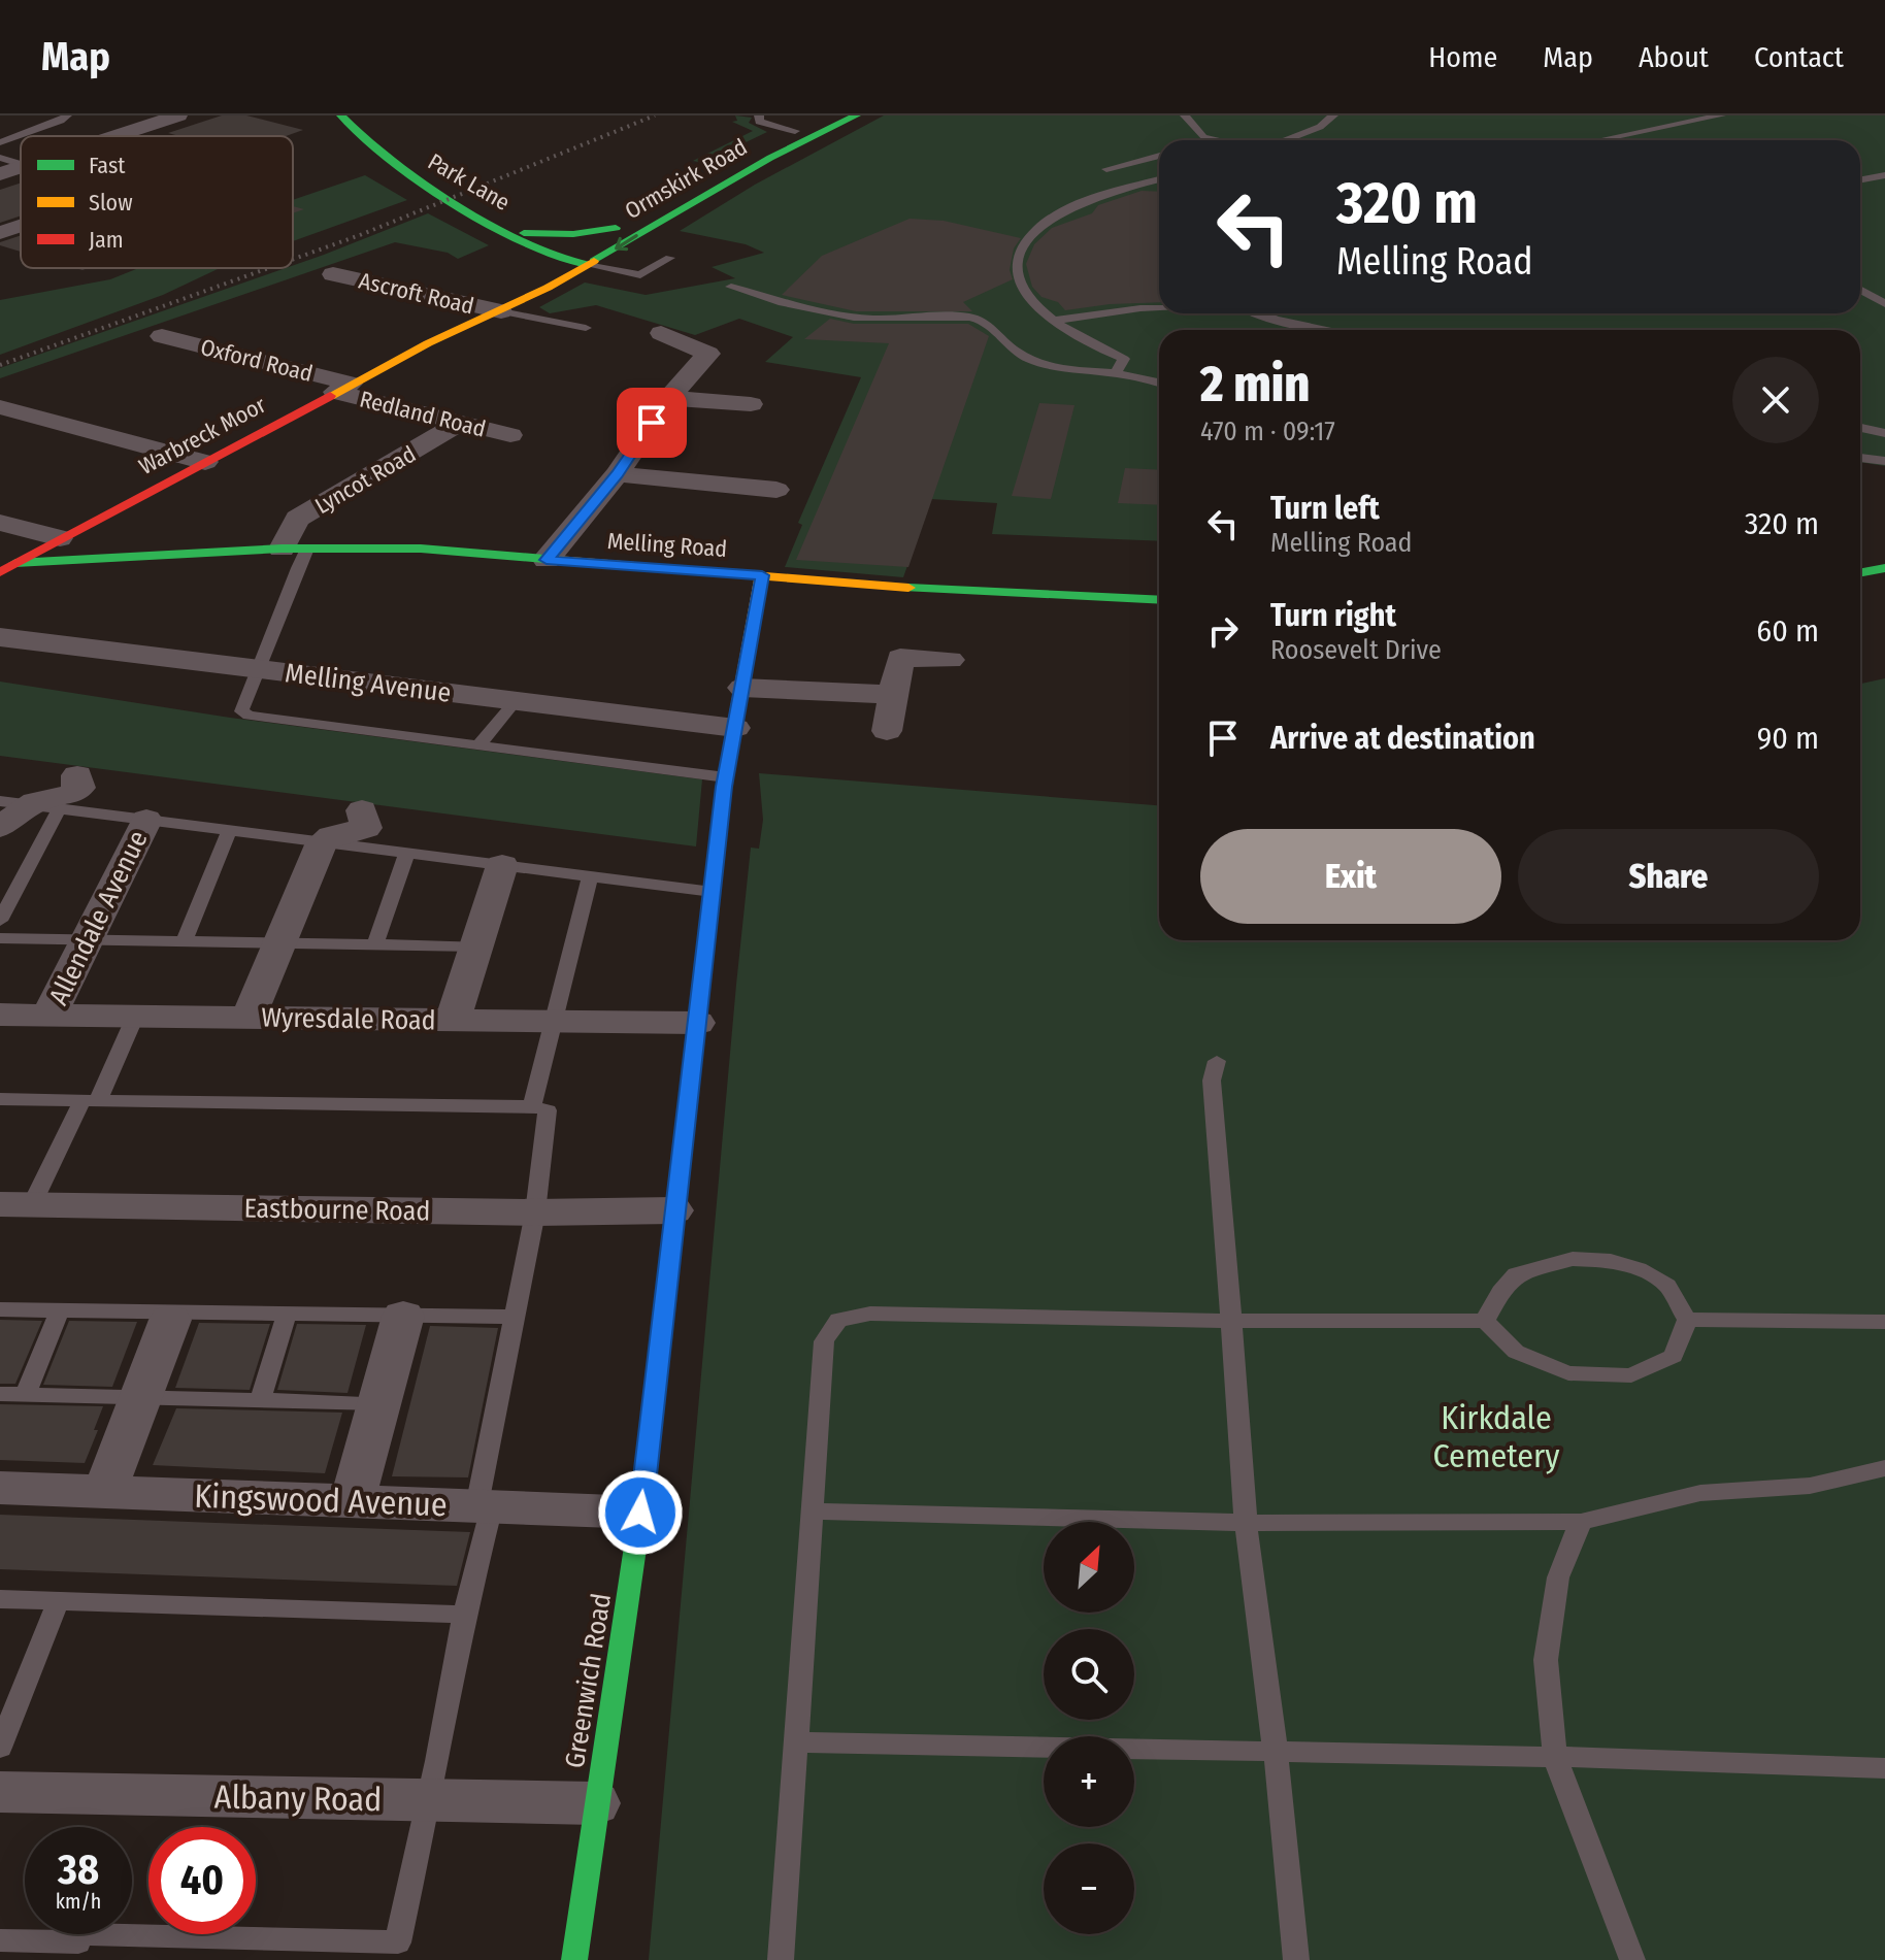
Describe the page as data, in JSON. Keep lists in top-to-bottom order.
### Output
{
  "streets": {
    "main road": [
      "Ormskirk Road",
      "Park Lane",
      "Warbreck Moor",
      "Melling Road",
      "Greenwich Road"
    ],
    "street": [
      "Ascroft Road",
      "Oxford Road",
      "Redland Road",
      "Lyncot Road",
      "Melling Avenue",
      "Allendale Avenue",
      "Wyresdale Road",
      "Eastbourne Road",
      "Kingswood Avenue",
      "Albany Road"
    ]
  },
  "crossings": [
    ["Ormskirk Road", "Park Lane"],
    ["Ormskirk Road", "Warbreck Moor"],
    ["Park Lane", "Warbreck Moor"],
    ["Ascroft Road", "Warbreck Moor"],
    ["Oxford Road", "Redland Road"],
    ["Oxford Road", "Warbreck Moor"],
    ["Redland Road", "Warbreck Moor"],
    ["Redland Road", "Lyncot Road"],
    ["Warbreck Moor", "Melling Road"],
    ["Lyncot Road", "Melling Road"],
    ["Melling Road", "Greenwich Road"],
    ["Melling Avenue", "Greenwich Road"],
    ["Allendale Avenue", "Wyresdale Road"],
    ["Wyresdale Road", "Greenwich Road"],
    ["Eastbourne Road", "Greenwich Road"],
    ["Kingswood Avenue", "Greenwich Road"],
    ["Greenwich Road", "Albany Road"]
  ],
  "parks": ["Kirkdale Cemetery"],
  "legend": ["Fast", "Slow", "Jam"],
  "north": "top right",
  "page": {
    "header": "Map",
    "nav": [
      "Home",
      "Map",
      "About",
      "Contact"
    ],
    "turn": ["320 m", "Melling Road"],
    "heading": ["2 min", "470 m · 09:17"],
    "list": [
      {
        "name": "Turn left",
        "note": "Melling Road",
        "value": "320 m"
      },
      {
        "name": "Turn right",
        "note": "Roosevelt Drive",
        "value": "60 m"
      },
      {
        "name": "Arrive at destination",
        "value": "90 m"
      }
    ],
    "buttons": ["Exit", "Share"],
    "map_buttons": ["+", "−"],
    "speed": "38 km/h",
    "limit": "40"
  }
}
